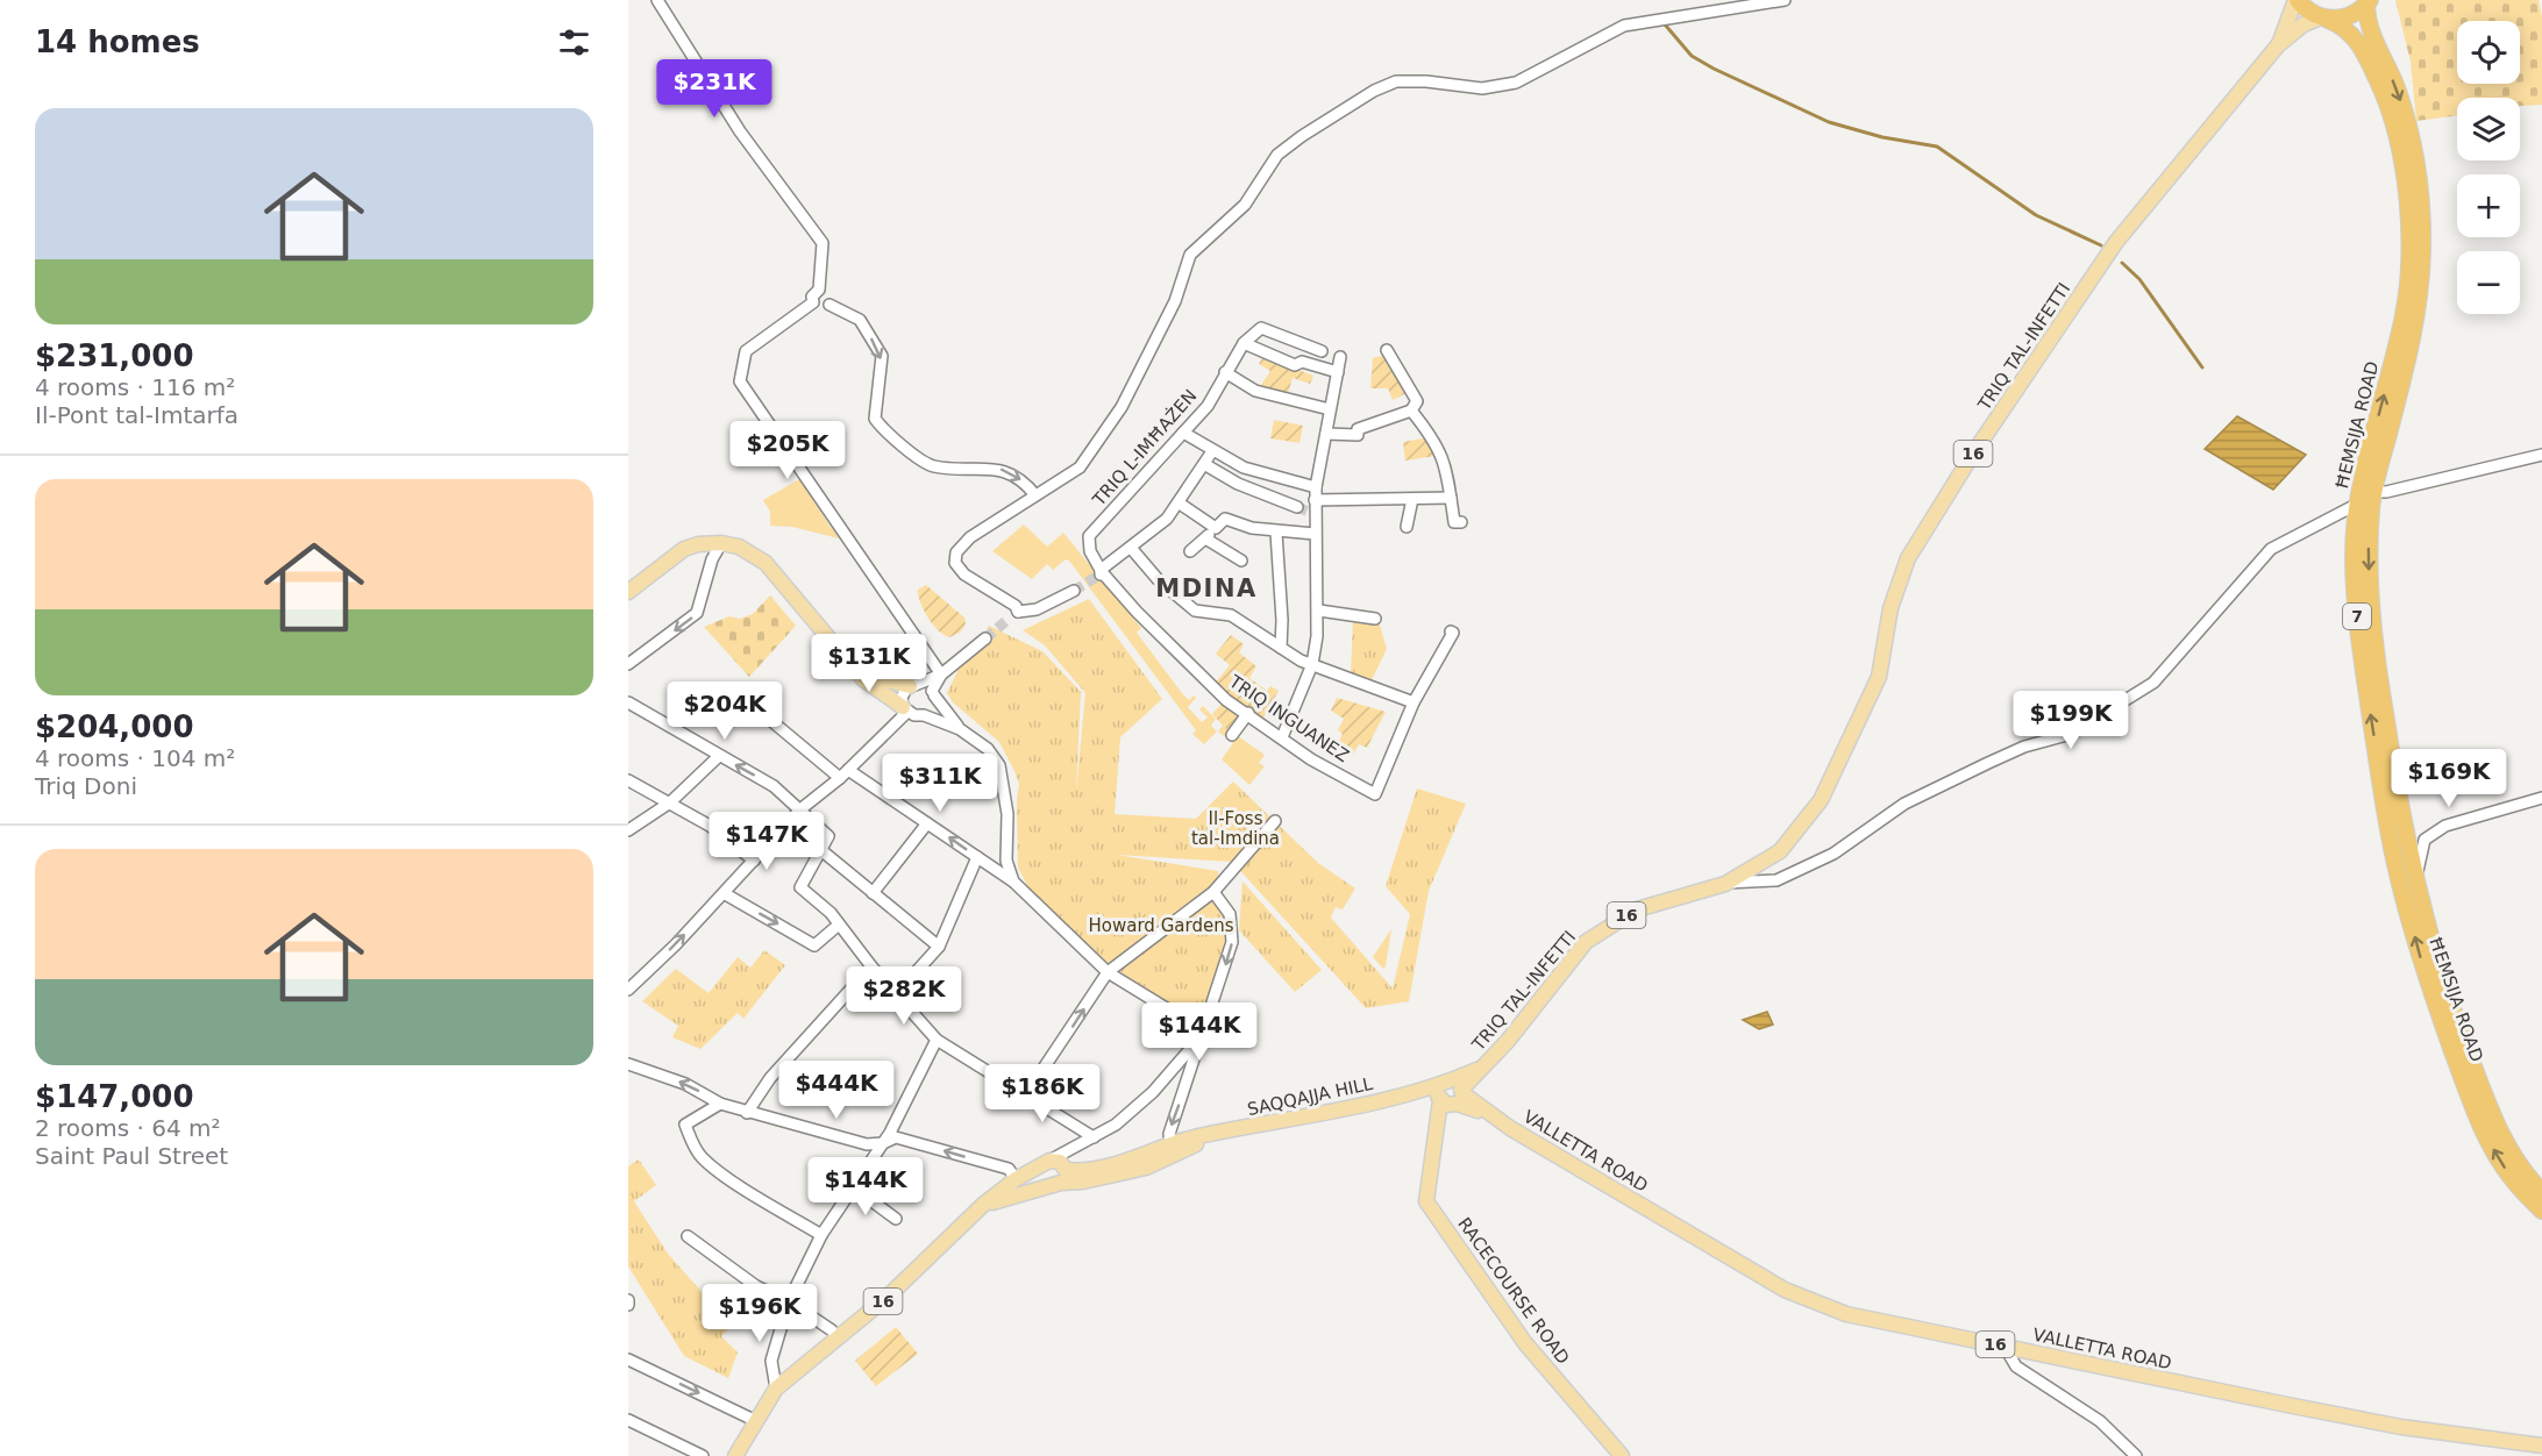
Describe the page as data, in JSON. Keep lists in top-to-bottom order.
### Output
{
  "streets": {
    "highway": ["ĦEMSIJA ROAD", "7"],
    "main road": [
      "TRIQ TAL-INFETTI",
      "16",
      "SAQQAJJA HILL",
      "VALLETTA ROAD",
      "RACECOURSE ROAD"
    ],
    "street": ["TRIQ L-IMĦAŻEN", "TRIQ INGUANEZ"]
  },
  "crossings": [
    ["TRIQ TAL-INFETTI", "ĦEMSIJA ROAD"],
    ["TRIQ TAL-INFETTI", "7"],
    ["TRIQ TAL-INFETTI", "SAQQAJJA HILL"],
    ["TRIQ TAL-INFETTI", "VALLETTA ROAD"],
    ["TRIQ TAL-INFETTI", "RACECOURSE ROAD"],
    ["ĦEMSIJA ROAD", "7"],
    ["TRIQ L-IMĦAŻEN", "TRIQ INGUANEZ"],
    ["16", "SAQQAJJA HILL"],
    ["SAQQAJJA HILL", "VALLETTA ROAD"],
    ["SAQQAJJA HILL", "RACECOURSE ROAD"],
    ["VALLETTA ROAD", "RACECOURSE ROAD"]
  ],
  "districts": ["MDINA"],
  "parks": ["Il-Foss tal-Imdina", "Howard Gardens"],
  "page": {
    "heading": "14 homes",
    "map_buttons": ["+", "−"],
    "price": [
      "$231K",
      "$205K",
      "$131K",
      "$204K",
      "$199K",
      "$169K",
      "$311K",
      "$147K",
      "$282K",
      "$144K",
      "$444K",
      "$186K",
      "$144K",
      "$196K"
    ],
    "list": [
      {
        "name": "$231,000",
        "note": "4 rooms · 116 m² · Il-Pont tal-Imtarfa"
      },
      {
        "name": "$204,000",
        "note": "4 rooms · 104 m² · Triq Doni"
      },
      {
        "name": "$147,000",
        "note": "2 rooms · 64 m² · Saint Paul Street"
      }
    ]
  }
}
